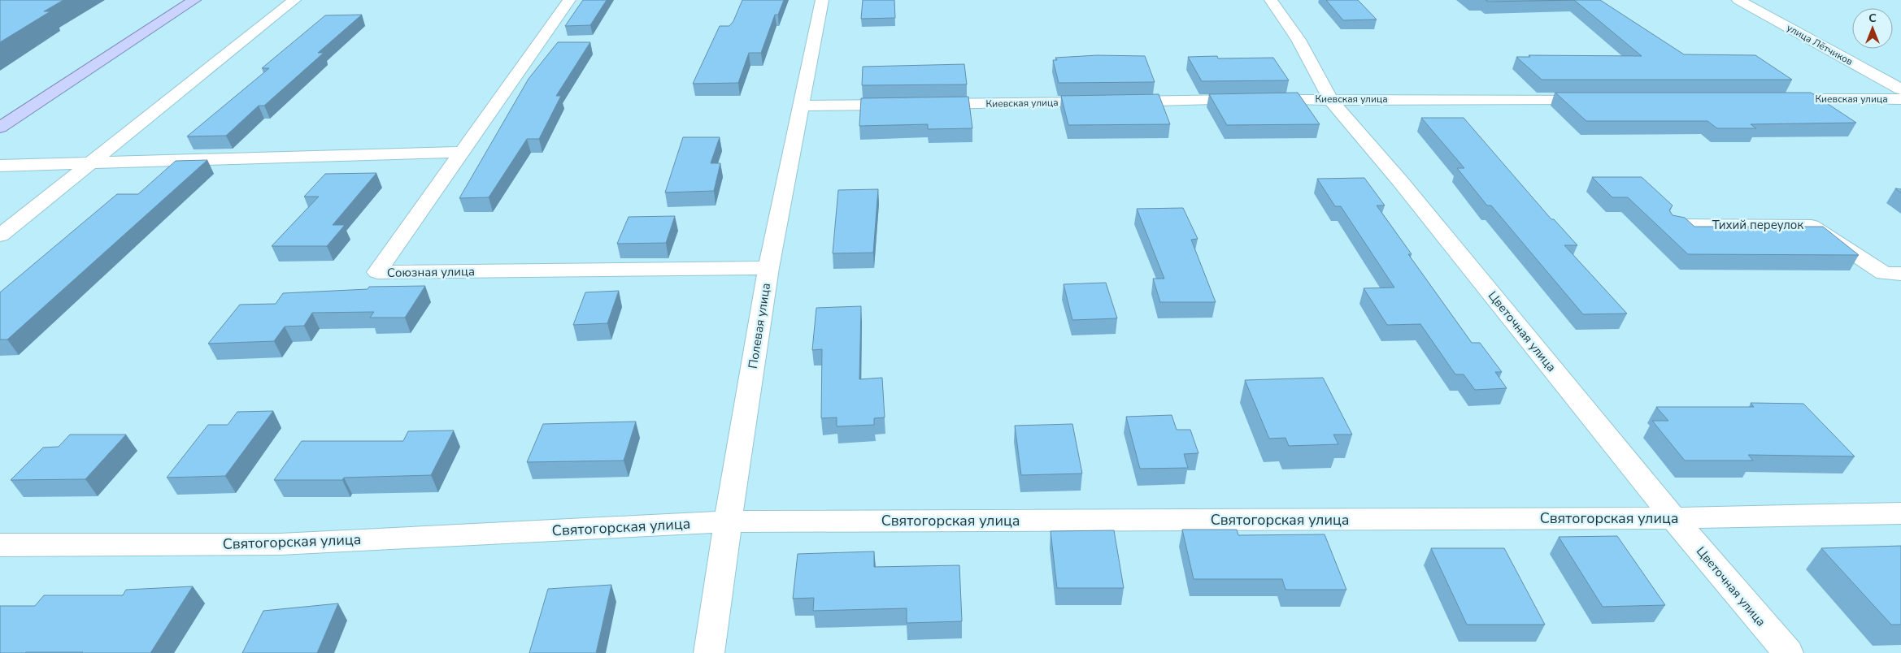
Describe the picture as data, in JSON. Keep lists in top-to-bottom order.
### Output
{
  "streets": {
    "street": [
      "улица Лётчиков",
      "Киевская улица",
      "Тихий переулок",
      "Союзная улица",
      "Полевая улица",
      "Цветочная улица",
      "Святогорская улица"
    ]
  },
  "crossings": [
    ["Киевская улица", "Цветочная улица"],
    ["Союзная улица", "Полевая улица"],
    ["Полевая улица", "Святогорская улица"],
    ["Цветочная улица", "Святогорская улица"]
  ],
  "north": "top"
}
